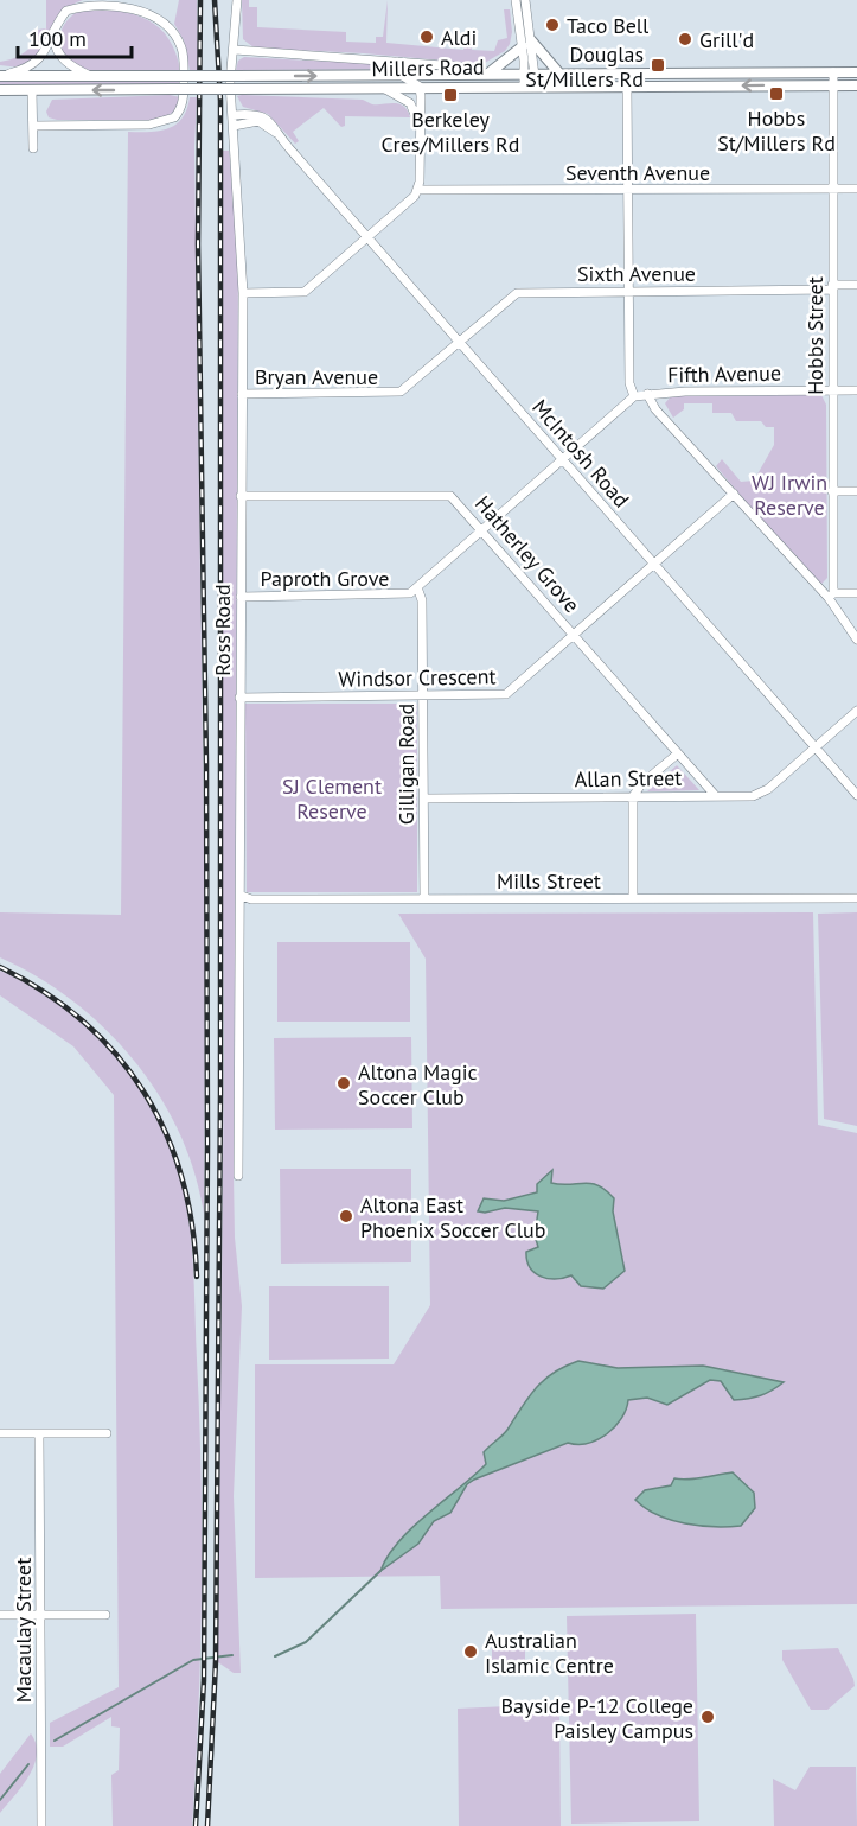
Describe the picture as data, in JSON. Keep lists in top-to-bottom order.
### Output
{
  "streets": {
    "main road": ["Millers Road"],
    "street": [
      "Seventh Avenue",
      "Sixth Avenue",
      "Hobbs Street",
      "Fifth Avenue",
      "Bryan Avenue",
      "McIntosh Road",
      "Hatherley Grove",
      "Paproth Grove",
      "Ross Road",
      "Windsor Crescent",
      "Gilligan Road",
      "Allan Street",
      "Mills Street",
      "Macaulay Street"
    ]
  },
  "crossings": [
    ["Millers Road", "Hobbs Street"],
    ["Millers Road", "Ross Road"],
    ["Seventh Avenue", "Hobbs Street"],
    ["Sixth Avenue", "Hobbs Street"],
    ["Sixth Avenue", "Bryan Avenue"],
    ["Sixth Avenue", "McIntosh Road"],
    ["Hobbs Street", "Fifth Avenue"],
    ["Fifth Avenue", "Paproth Grove"],
    ["Bryan Avenue", "McIntosh Road"],
    ["Bryan Avenue", "Ross Road"],
    ["McIntosh Road", "Paproth Grove"],
    ["McIntosh Road", "Ross Road"],
    ["McIntosh Road", "Windsor Crescent"],
    ["McIntosh Road", "Allan Street"],
    ["Hatherley Grove", "Paproth Grove"],
    ["Hatherley Grove", "Ross Road"],
    ["Hatherley Grove", "Windsor Crescent"],
    ["Hatherley Grove", "Allan Street"],
    ["Paproth Grove", "Ross Road"],
    ["Paproth Grove", "Gilligan Road"],
    ["Ross Road", "Windsor Crescent"],
    ["Ross Road", "Mills Street"],
    ["Windsor Crescent", "Gilligan Road"],
    ["Gilligan Road", "Allan Street"],
    ["Gilligan Road", "Mills Street"]
  ],
  "parks": ["WJ Irwin Reserve", "SJ Clement Reserve"],
  "places": {
    "other": [
      "Taco Bell",
      "Aldi",
      "Grill'd",
      "Altona Magic Soccer Club",
      "Altona East Phoenix Soccer Club",
      "Australian Islamic Centre",
      "Bayside P-12 College Paisley Campus"
    ],
    "transit": ["Douglas St/Millers Rd", "Hobbs St/Millers Rd", "Berkeley Cres/Millers Rd"]
  },
  "scale_bar": "100 m"
}
